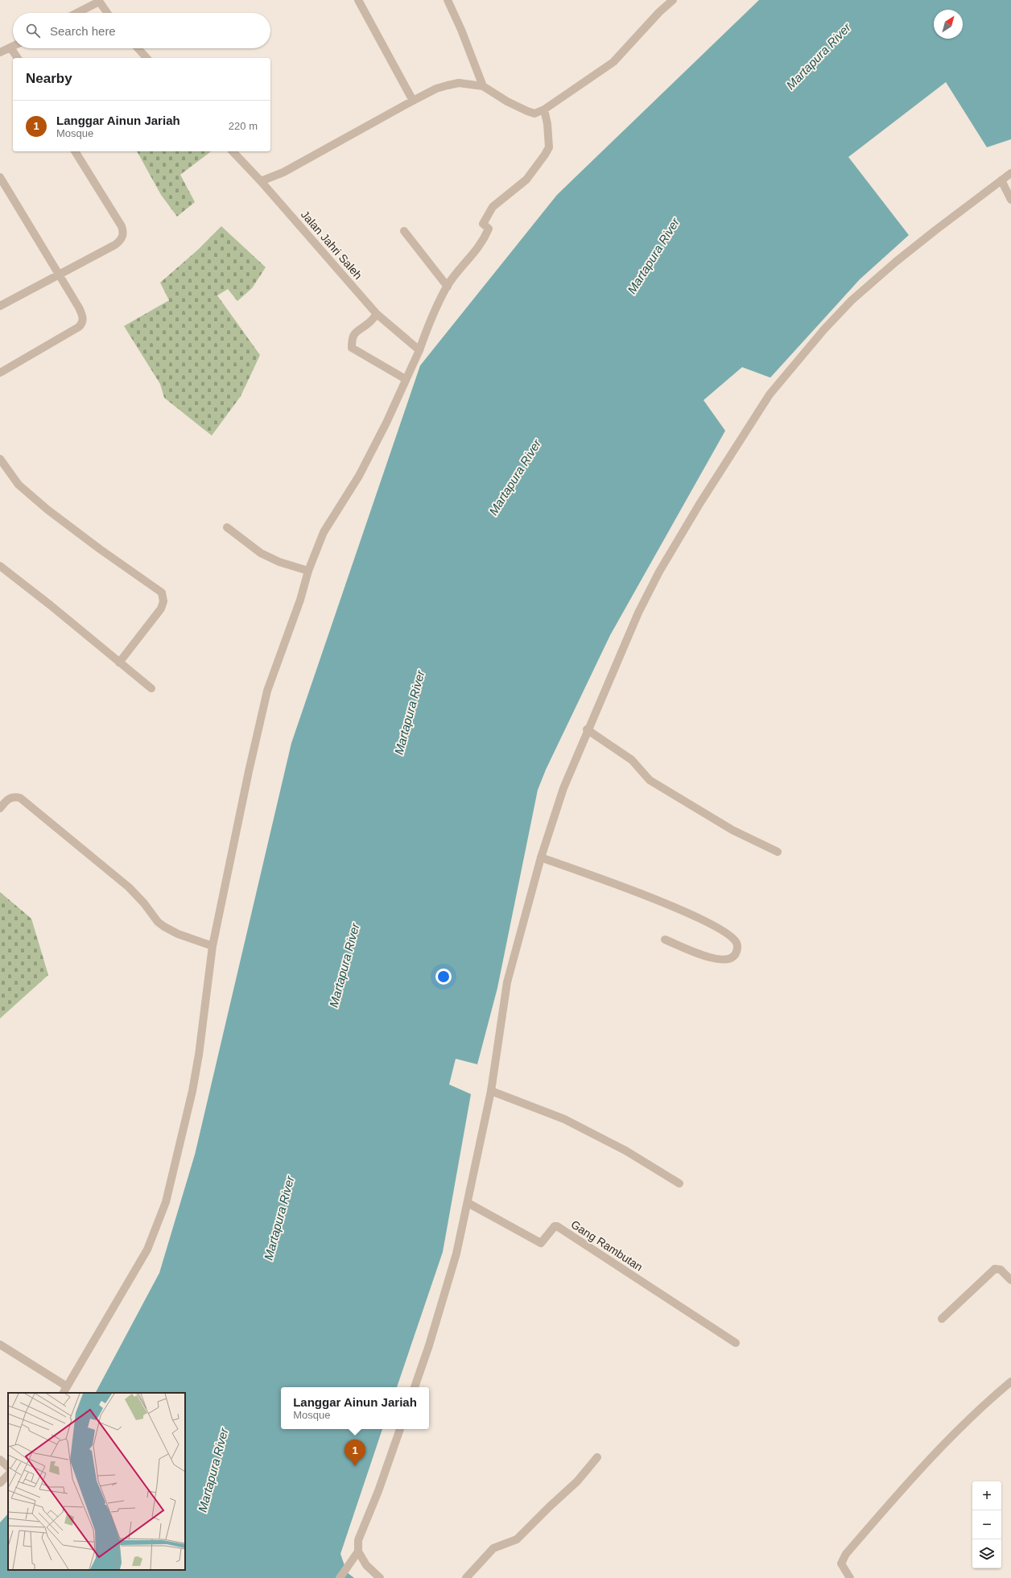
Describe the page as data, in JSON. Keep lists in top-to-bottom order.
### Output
{
  "streets": {
    "street": ["Jalan Jahri Saleh", "Gang Rambutan"]
  },
  "water": ["Martapura River"],
  "north": "top right",
  "page": {
    "search": "Search here",
    "heading": "Nearby",
    "list": [
      {
        "mark": "1",
        "name": "Langgar Ainun Jariah",
        "note": "Mosque",
        "value": "220 m"
      }
    ],
    "popup": ["Langgar Ainun Jariah", "Mosque"],
    "pins": "1",
    "map_buttons": ["+", "−"]
  }
}
